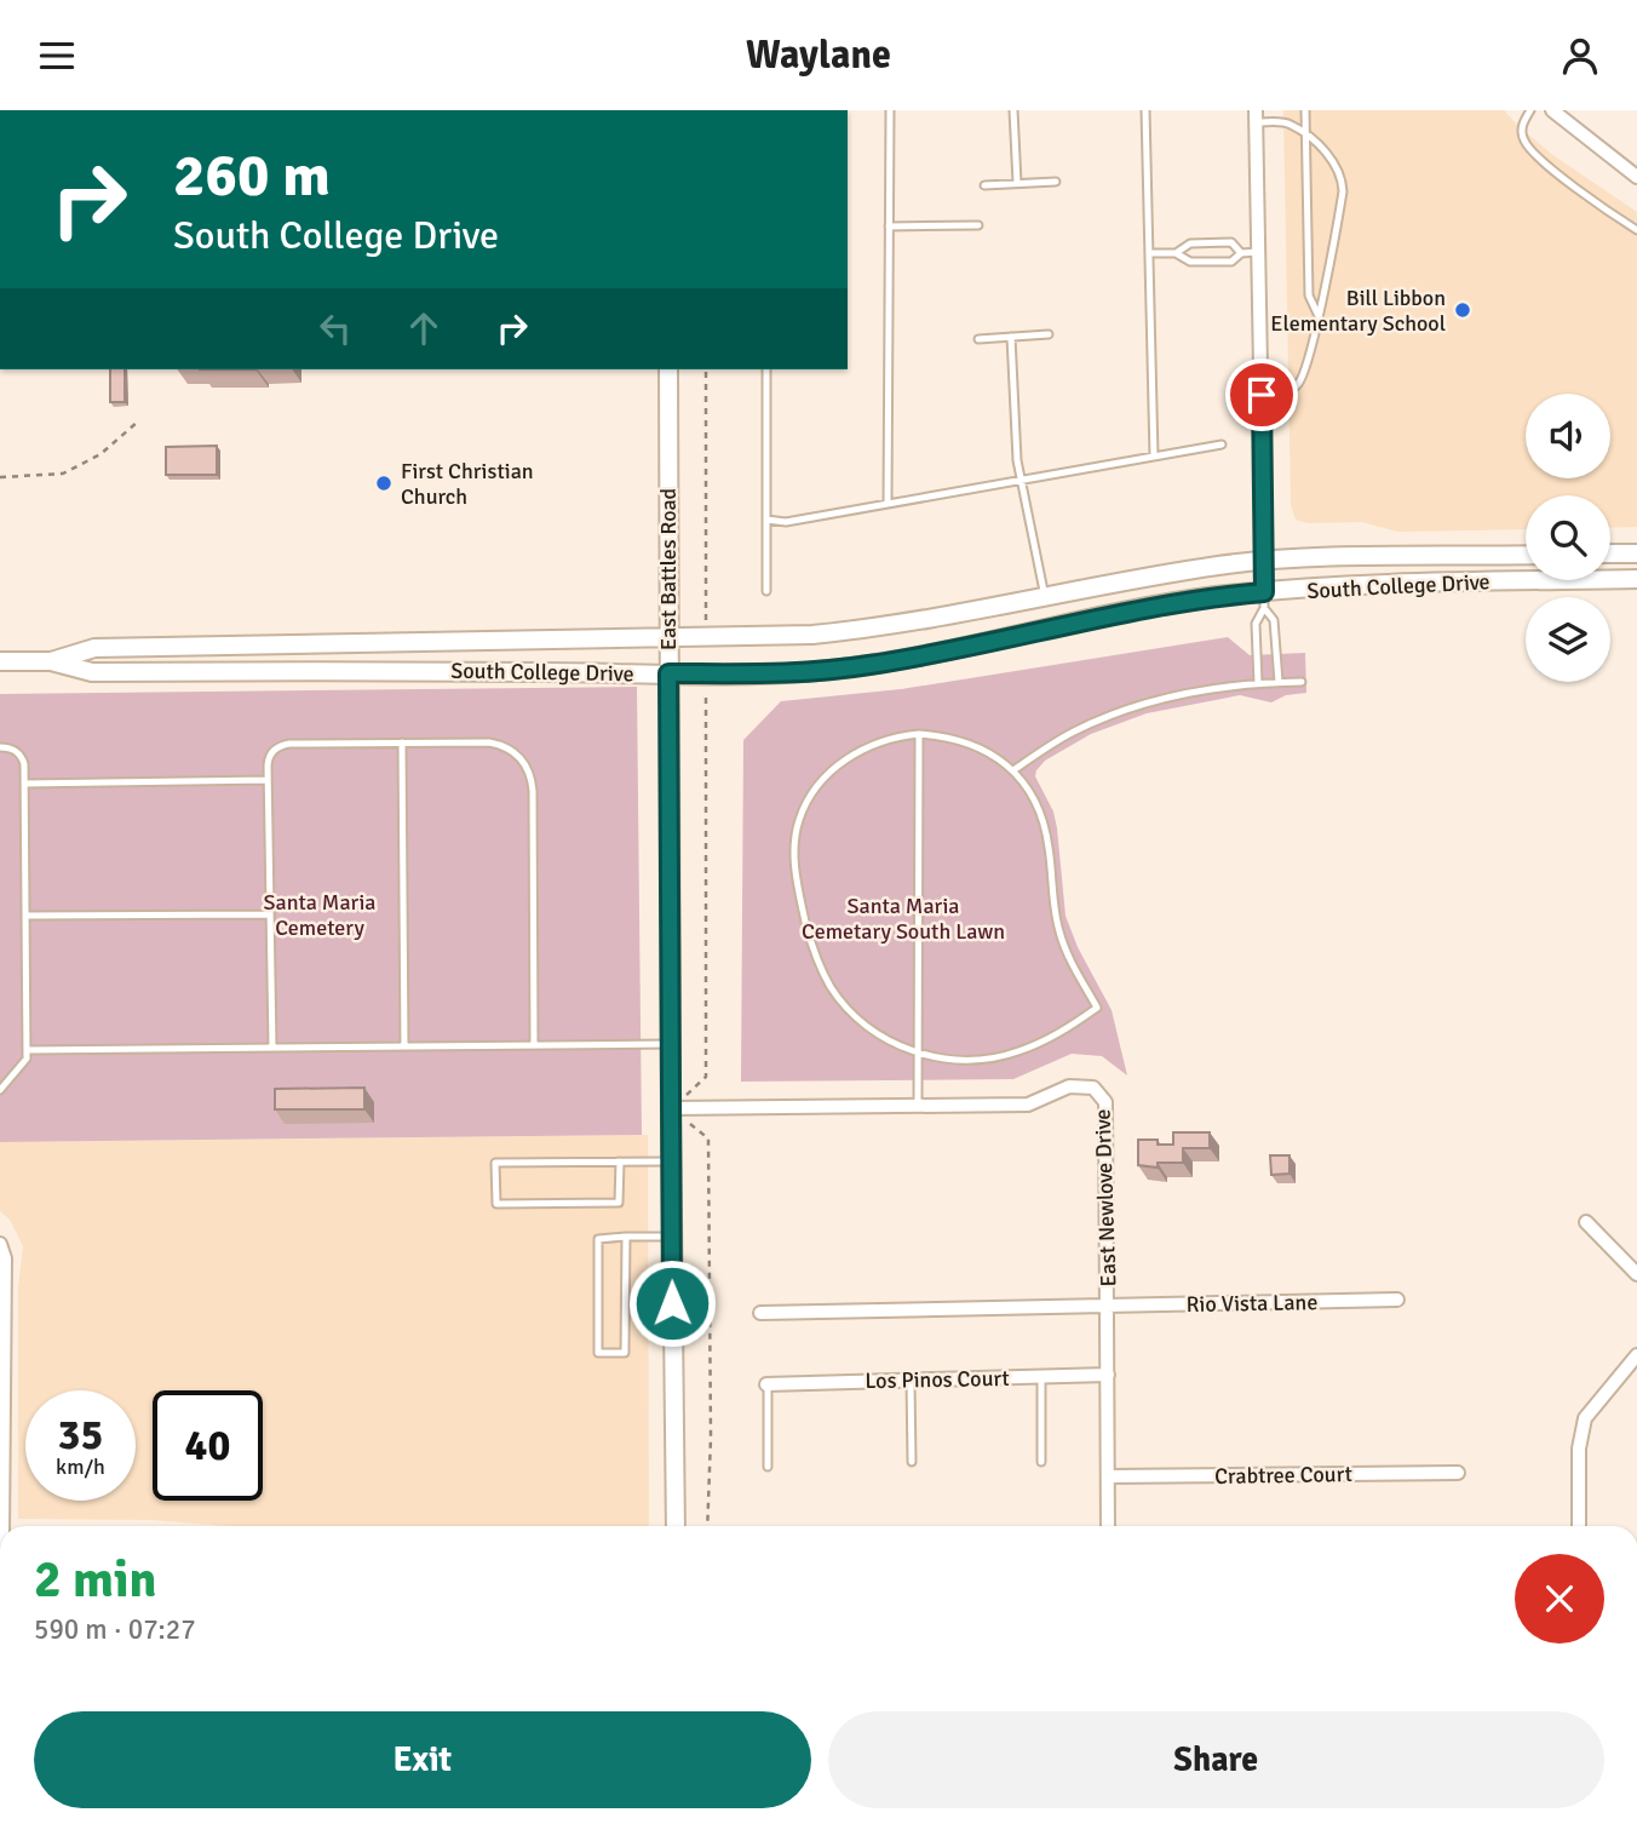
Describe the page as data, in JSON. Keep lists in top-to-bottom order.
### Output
{
  "streets": {
    "street": [
      "East Battles Road",
      "South College Drive",
      "East Newlove Drive",
      "Rio Vista Lane",
      "Los Pinos Court",
      "Crabtree Court"
    ]
  },
  "crossings": [
    ["East Battles Road", "South College Drive"],
    ["East Battles Road", "East Newlove Drive"],
    ["East Newlove Drive", "Rio Vista Lane"],
    ["East Newlove Drive", "Los Pinos Court"],
    ["East Newlove Drive", "Crabtree Court"]
  ],
  "parks": ["Santa Maria Cemetery", "Santa Maria Cemetary South Lawn"],
  "places": ["Bill Libbon Elementary School", "First Christian Church"],
  "page": {
    "header": "Waylane",
    "turn": ["260 m", "South College Drive"],
    "speed": "35 km/h",
    "limit": "40",
    "heading": ["2 min", "590 m · 07:27"],
    "buttons": ["Exit", "Share"]
  }
}
